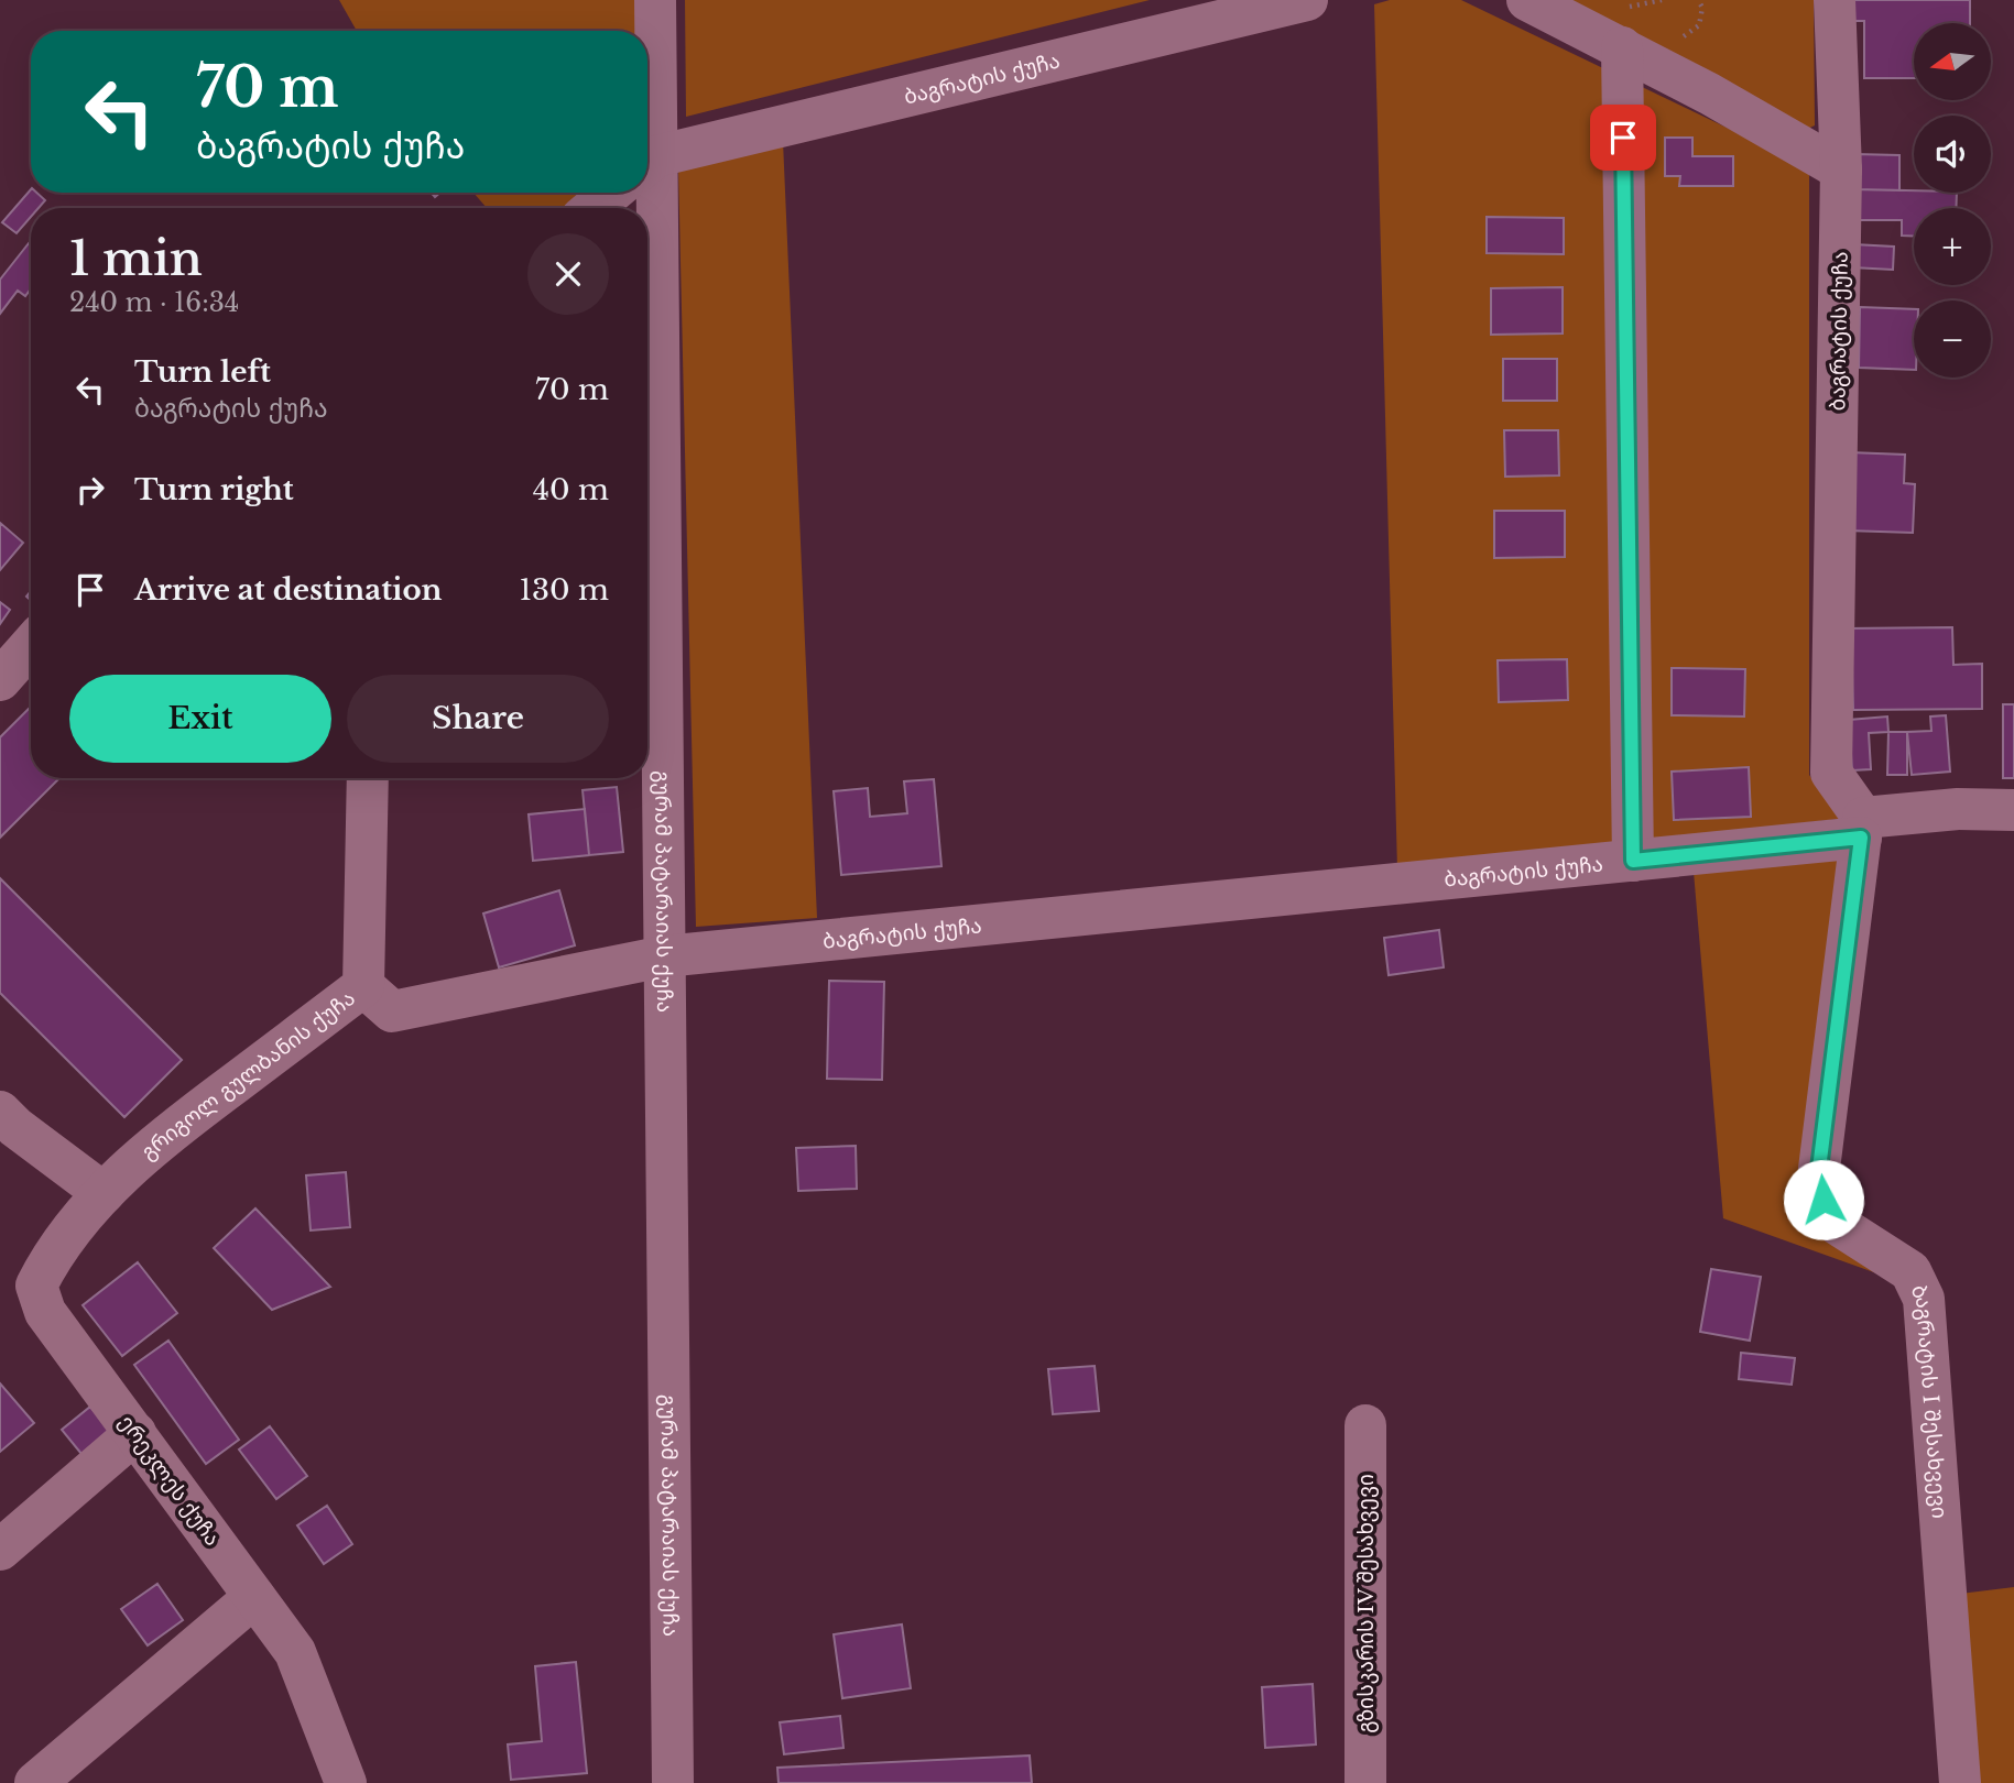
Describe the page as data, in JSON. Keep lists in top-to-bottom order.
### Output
{
  "streets": {
    "street": [
      "ბაგრატის ქუჩა",
      "გურამ პატარაიას ქუჩა",
      "გრიგოლ გულბანის ქუჩა",
      "ბაგრატის I შესახვევი",
      "ერეკლეს ქუჩა",
      "გზისკარის IV შესახვევი"
    ]
  },
  "crossings": [
    ["ბაგრატის ქუჩა", "გურამ პატარაიას ქუჩა"],
    ["ბაგრატის ქუჩა", "გრიგოლ გულბანის ქუჩა"],
    ["ბაგრატის ქუჩა", "ბაგრატის I შესახვევი"],
    ["გრიგოლ გულბანის ქუჩა", "ერეკლეს ქუჩა"]
  ],
  "north": "left",
  "page": {
    "map_buttons": ["+", "−"],
    "turn": ["70 m", "ბაგრატის ქუჩა"],
    "heading": ["1 min", "240 m · 16:34"],
    "list": [
      {
        "name": "Turn left",
        "note": "ბაგრატის ქუჩა",
        "value": "70 m"
      },
      {
        "name": "Turn right",
        "value": "40 m"
      },
      {
        "name": "Arrive at destination",
        "value": "130 m"
      }
    ],
    "buttons": ["Exit", "Share"]
  }
}
